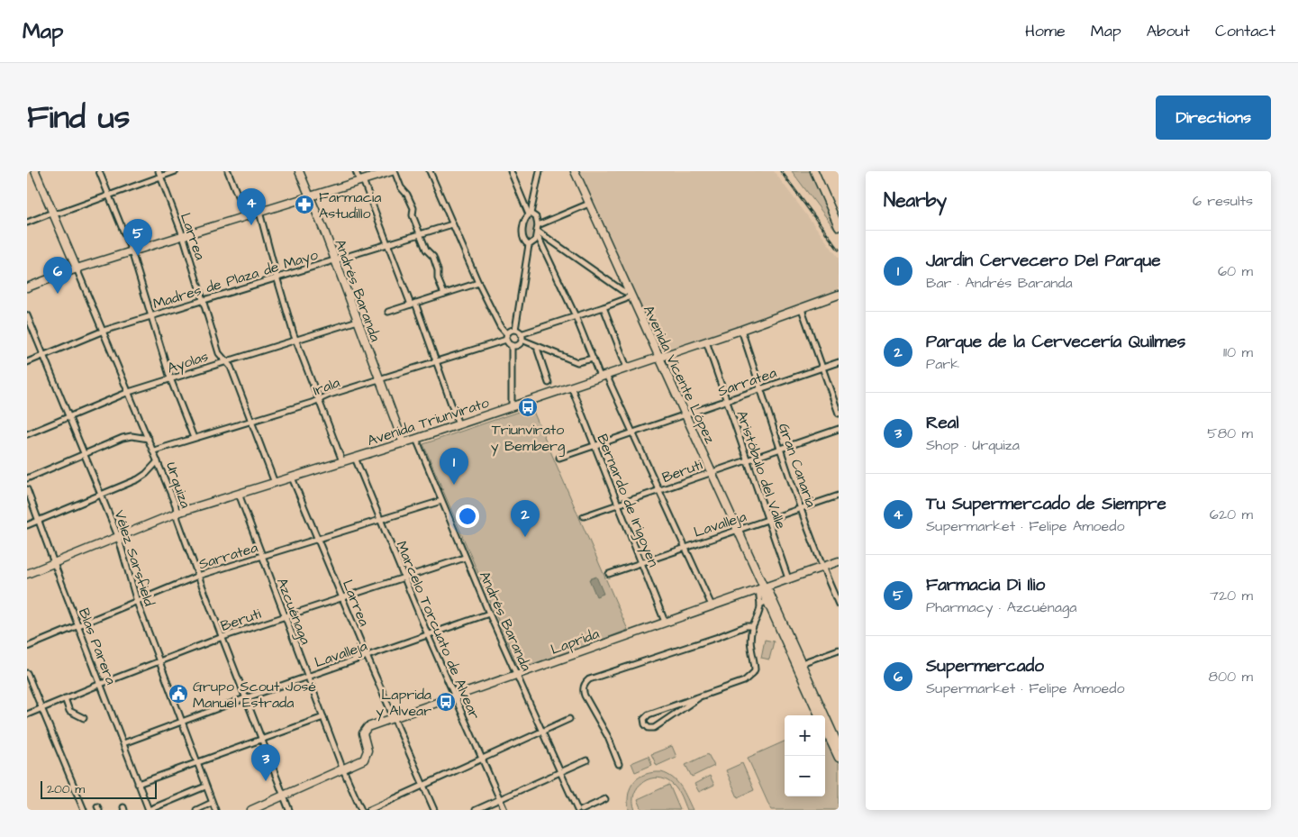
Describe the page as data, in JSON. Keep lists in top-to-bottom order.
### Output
{
  "streets": {
    "street": [
      "Larrea",
      "Madres de Plaza de Mayo",
      "Andrés Baranda",
      "Ayolas",
      "Avenida Vicente López",
      "Sarratea",
      "Irala",
      "Avenida Triunvirato",
      "Gran Canaria",
      "Aristóbulo del Valle",
      "Beruti",
      "Urquiza",
      "Bernardo de Irigoyen",
      "Lavalleja",
      "Vélez Sarsfield",
      "Azcuénaga",
      "Marcelo Torcuato de Alvear",
      "Laprida",
      "Blas Parera"
    ]
  },
  "crossings": [
    ["Larrea", "Madres de Plaza de Mayo"],
    ["Larrea", "Ayolas"],
    ["Larrea", "Sarratea"],
    ["Larrea", "Irala"],
    ["Larrea", "Avenida Triunvirato"],
    ["Larrea", "Beruti"],
    ["Larrea", "Lavalleja"],
    ["Larrea", "Laprida"],
    ["Madres de Plaza de Mayo", "Andrés Baranda"],
    ["Madres de Plaza de Mayo", "Urquiza"],
    ["Madres de Plaza de Mayo", "Vélez Sarsfield"],
    ["Andrés Baranda", "Ayolas"],
    ["Andrés Baranda", "Sarratea"],
    ["Andrés Baranda", "Irala"],
    ["Andrés Baranda", "Avenida Triunvirato"],
    ["Andrés Baranda", "Beruti"],
    ["Andrés Baranda", "Lavalleja"],
    ["Andrés Baranda", "Laprida"],
    ["Ayolas", "Urquiza"],
    ["Ayolas", "Vélez Sarsfield"],
    ["Avenida Vicente López", "Sarratea"],
    ["Avenida Vicente López", "Avenida Triunvirato"],
    ["Avenida Vicente López", "Beruti"],
    ["Avenida Vicente López", "Lavalleja"],
    ["Avenida Vicente López", "Laprida"],
    ["Sarratea", "Gran Canaria"],
    ["Sarratea", "Aristóbulo del Valle"],
    ["Sarratea", "Urquiza"],
    ["Sarratea", "Bernardo de Irigoyen"],
    ["Sarratea", "Vélez Sarsfield"],
    ["Sarratea", "Azcuénaga"],
    ["Sarratea", "Marcelo Torcuato de Alvear"],
    ["Sarratea", "Blas Parera"],
    ["Irala", "Urquiza"],
    ["Avenida Triunvirato", "Gran Canaria"],
    ["Avenida Triunvirato", "Aristóbulo del Valle"],
    ["Avenida Triunvirato", "Urquiza"],
    ["Avenida Triunvirato", "Bernardo de Irigoyen"],
    ["Avenida Triunvirato", "Vélez Sarsfield"],
    ["Avenida Triunvirato", "Azcuénaga"],
    ["Avenida Triunvirato", "Marcelo Torcuato de Alvear"],
    ["Avenida Triunvirato", "Blas Parera"],
    ["Gran Canaria", "Beruti"],
    ["Gran Canaria", "Lavalleja"],
    ["Gran Canaria", "Laprida"],
    ["Aristóbulo del Valle", "Beruti"],
    ["Aristóbulo del Valle", "Lavalleja"],
    ["Aristóbulo del Valle", "Laprida"],
    ["Beruti", "Urquiza"],
    ["Beruti", "Bernardo de Irigoyen"],
    ["Beruti", "Vélez Sarsfield"],
    ["Beruti", "Azcuénaga"],
    ["Beruti", "Marcelo Torcuato de Alvear"],
    ["Beruti", "Blas Parera"],
    ["Urquiza", "Lavalleja"],
    ["Urquiza", "Laprida"],
    ["Bernardo de Irigoyen", "Lavalleja"],
    ["Bernardo de Irigoyen", "Laprida"],
    ["Lavalleja", "Vélez Sarsfield"],
    ["Lavalleja", "Azcuénaga"],
    ["Lavalleja", "Marcelo Torcuato de Alvear"],
    ["Lavalleja", "Blas Parera"],
    ["Azcuénaga", "Laprida"],
    ["Marcelo Torcuato de Alvear", "Laprida"]
  ],
  "places": {
    "pharmacy": ["Farmacia Astudillo"],
    "bus stop": ["Triunvirato y Bemberg", "Laprida y Alvear"],
    "public building": ["Grupo Scout José Manuel Estrada"]
  },
  "scale_bar": "200 m",
  "page": {
    "header": "Map",
    "nav": [
      "Home",
      "Map",
      "About",
      "Contact"
    ],
    "title": "Find us",
    "buttons": "Directions",
    "heading": ["Nearby", "6 results"],
    "pins": [
      "4",
      "5",
      "6",
      "1",
      "2",
      "3"
    ],
    "list": [
      {
        "mark": "1",
        "name": "Jardin Cervecero Del Parque",
        "note": "Bar · Andrés Baranda",
        "value": "60 m"
      },
      {
        "mark": "2",
        "name": "Parque de la Cervecería Quilmes",
        "note": "Park",
        "value": "110 m"
      },
      {
        "mark": "3",
        "name": "Real",
        "note": "Shop · Urquiza",
        "value": "580 m"
      },
      {
        "mark": "4",
        "name": "Tu Supermercado de Siempre",
        "note": "Supermarket · Felipe Amoedo",
        "value": "620 m"
      },
      {
        "mark": "5",
        "name": "Farmacia Di Ilio",
        "note": "Pharmacy · Azcuénaga",
        "value": "720 m"
      },
      {
        "mark": "6",
        "name": "Supermercado",
        "note": "Supermarket · Felipe Amoedo",
        "value": "800 m"
      }
    ],
    "map_buttons": ["+", "−"],
    "scale": "200 m"
  }
}
